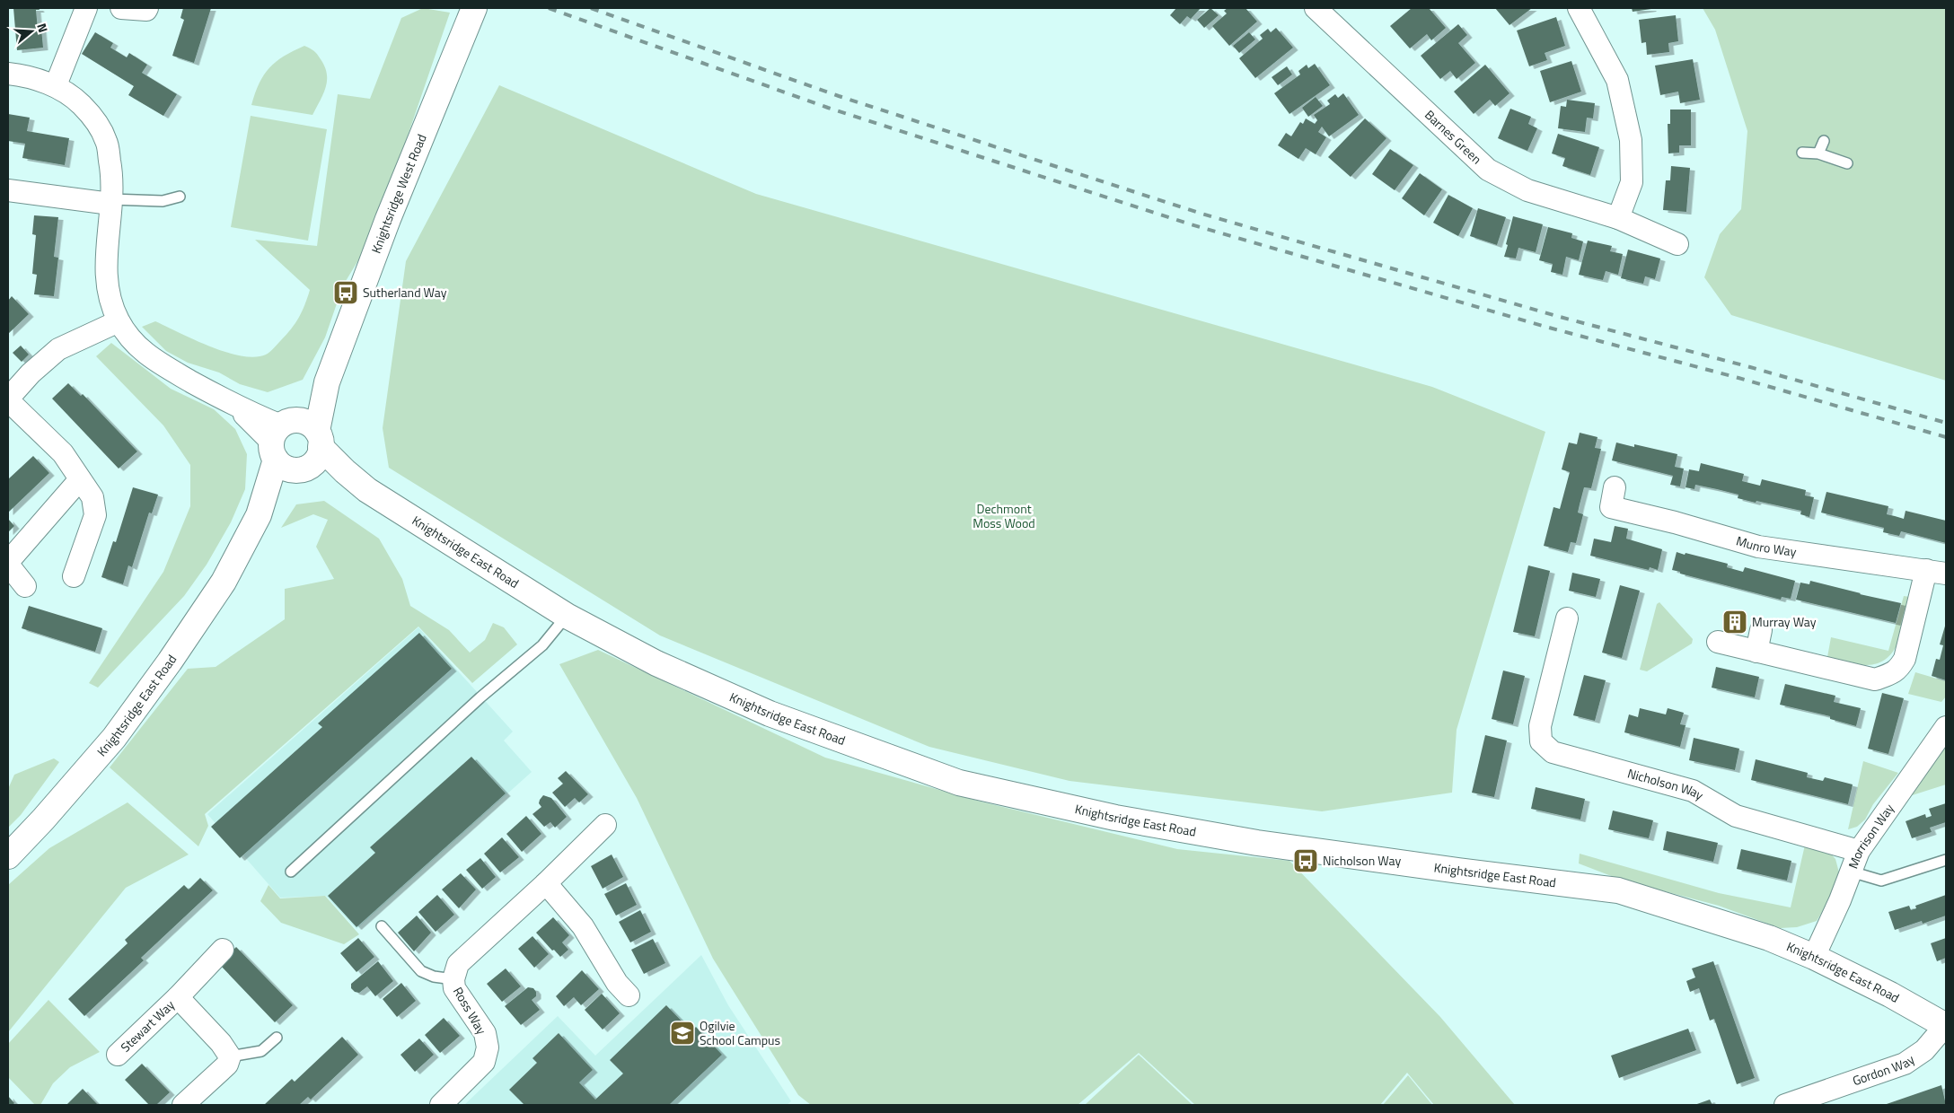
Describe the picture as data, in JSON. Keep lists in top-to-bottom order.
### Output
{
  "streets": {
    "street": [
      "Barnes Green",
      "Knightsridge West Road",
      "Munro Way",
      "Knightsridge East Road",
      "Nicholson Way",
      "Morrison Way",
      "Ross Way",
      "Stewart Way",
      "Gordon Way"
    ]
  },
  "crossings": [
    ["Knightsridge West Road", "Knightsridge East Road"],
    ["Knightsridge East Road", "Morrison Way"],
    ["Knightsridge East Road", "Gordon Way"],
    ["Nicholson Way", "Morrison Way"]
  ],
  "parks": ["Dechmont Moss Wood"],
  "places": {
    "bus stop": ["Sutherland Way", "Nicholson Way"],
    "building": ["Murray Way"],
    "school or university": ["Ogilvie School Campus"]
  },
  "north": "right"
}
